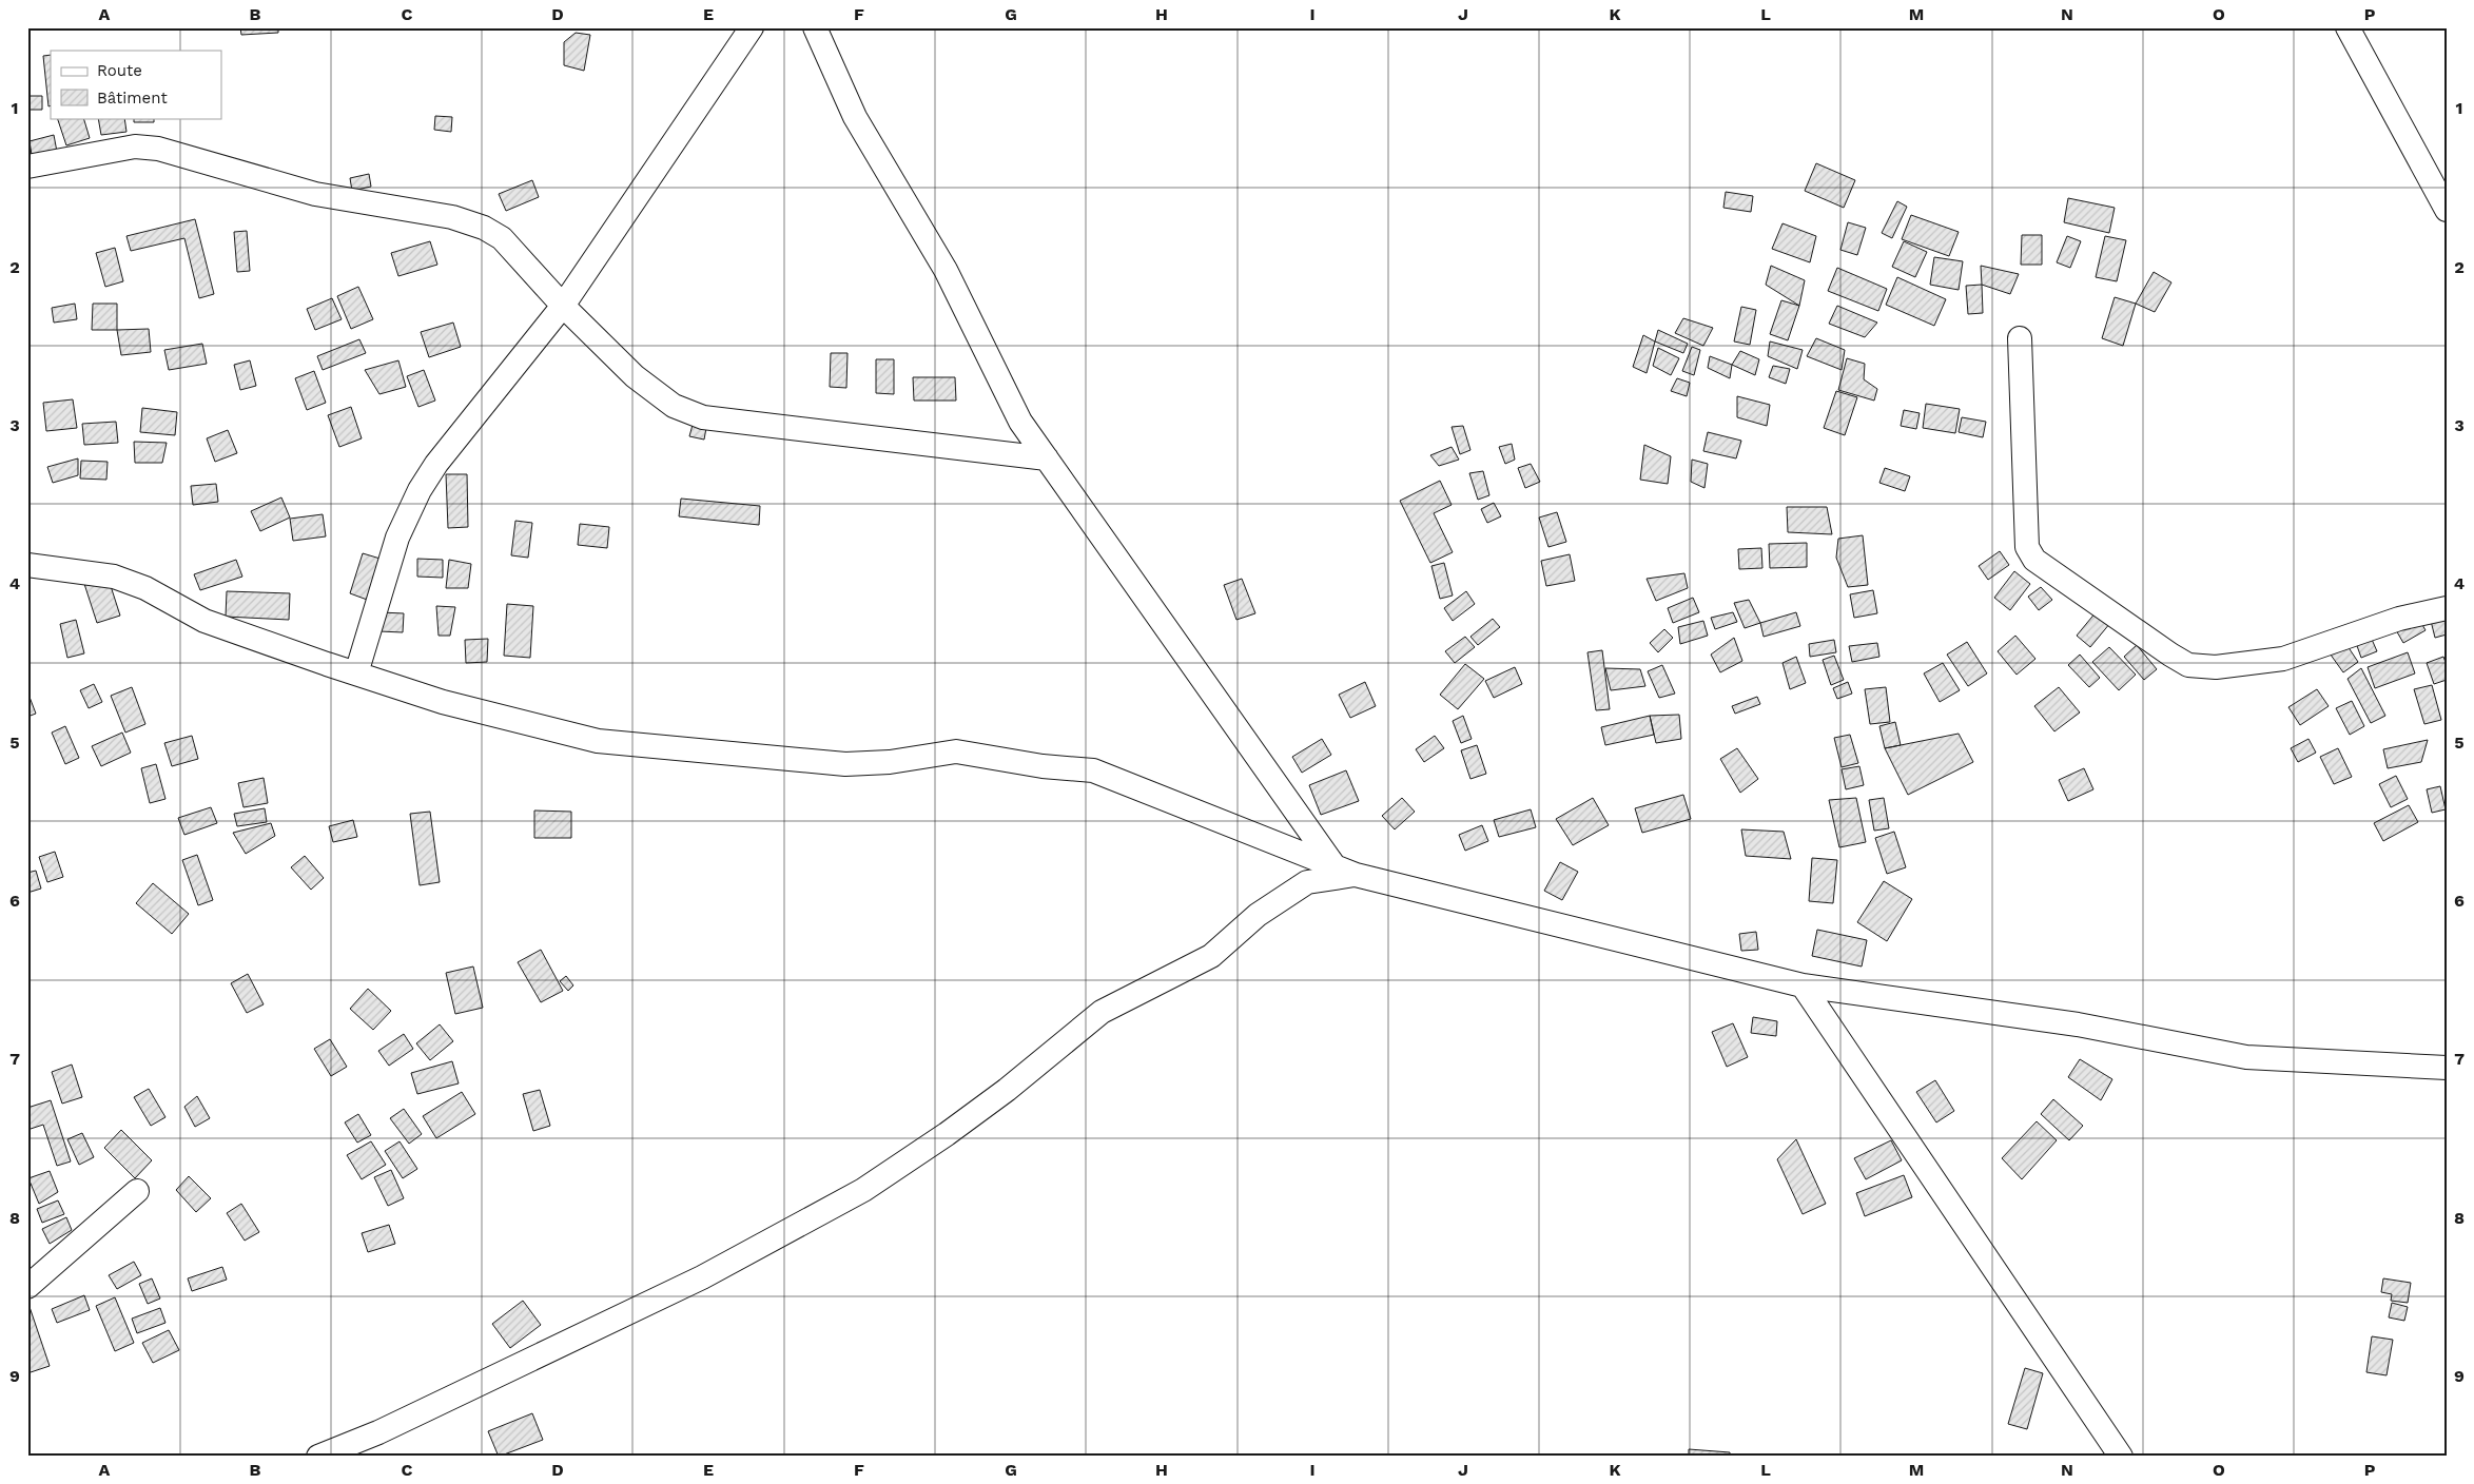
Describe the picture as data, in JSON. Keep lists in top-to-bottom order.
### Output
{
  "legend": ["Route", "Bâtiment"],
  "grid": {
    "columns": [
      "A",
      "B",
      "C",
      "D",
      "E",
      "F",
      "G",
      "H",
      "I",
      "J",
      "K",
      "L",
      "M",
      "N",
      "O",
      "P"
    ],
    "rows": [
      "1",
      "2",
      "3",
      "4",
      "5",
      "6",
      "7",
      "8",
      "9"
    ]
  }
}
